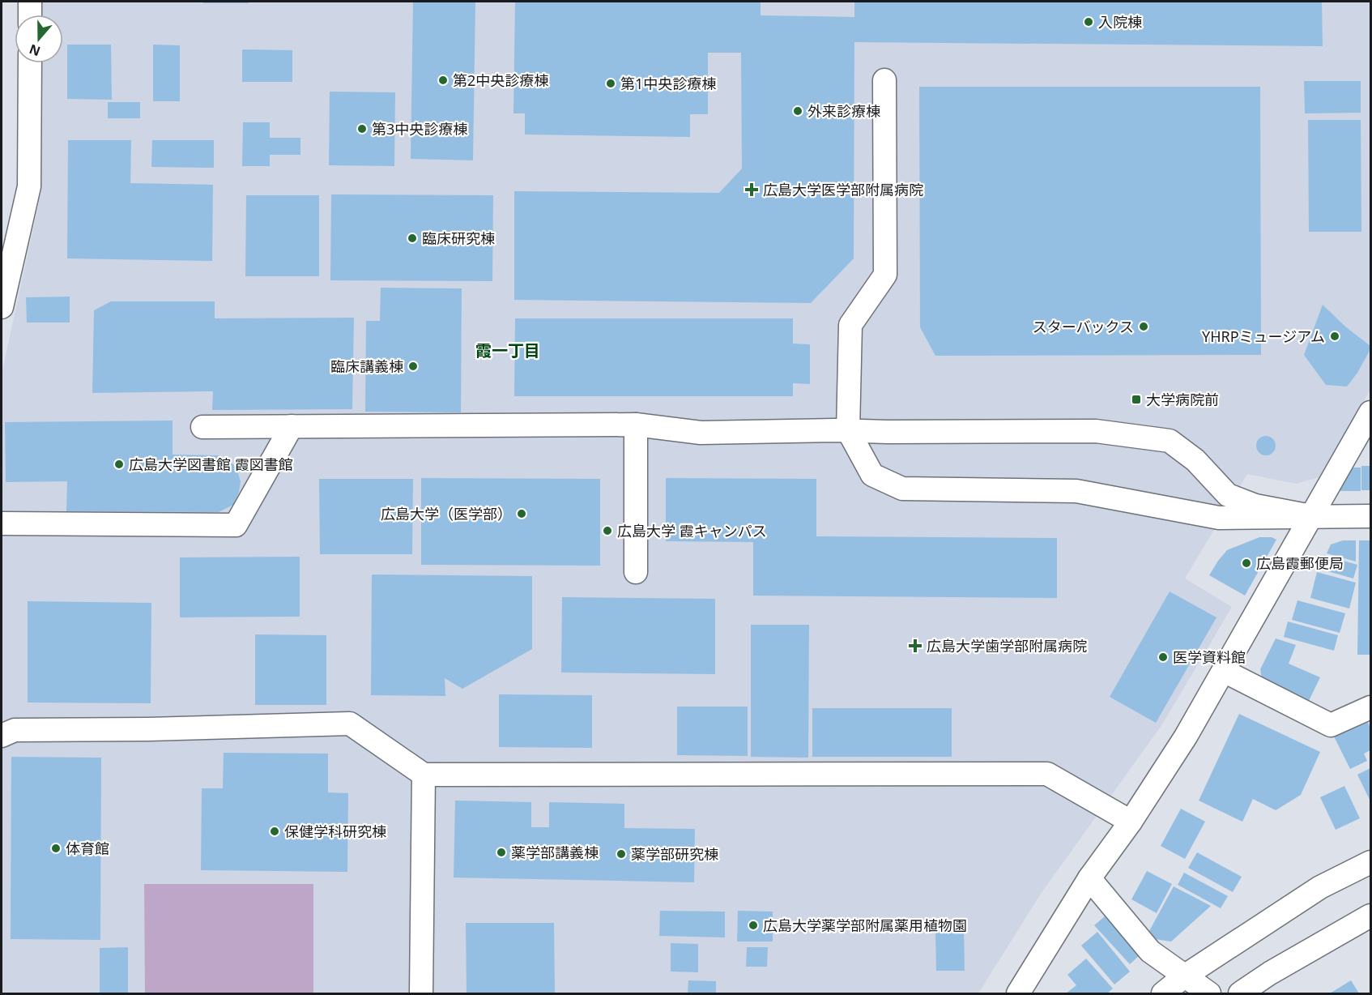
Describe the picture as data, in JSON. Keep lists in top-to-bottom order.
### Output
{
  "districts": ["霞一丁目"],
  "places": {
    "other": [
      "入院棟",
      "第2中央診療棟",
      "第1中央診療棟",
      "外来診療棟",
      "第3中央診療棟",
      "臨床研究棟",
      "スターバックス",
      "YHRPミュージアム",
      "臨床講義棟",
      "広島大学図書館 霞図書館",
      "広島大学（医学部）",
      "広島大学 霞キャンパス",
      "広島霞郵便局",
      "医学資料館",
      "保健学科研究棟",
      "体育館",
      "薬学部講義棟",
      "薬学部研究棟",
      "広島大学薬学部附属薬用植物園"
    ],
    "health": ["広島大学医学部附属病院", "広島大学歯学部附属病院"],
    "transit": ["大学病院前"]
  },
  "north": "bottom"
}
